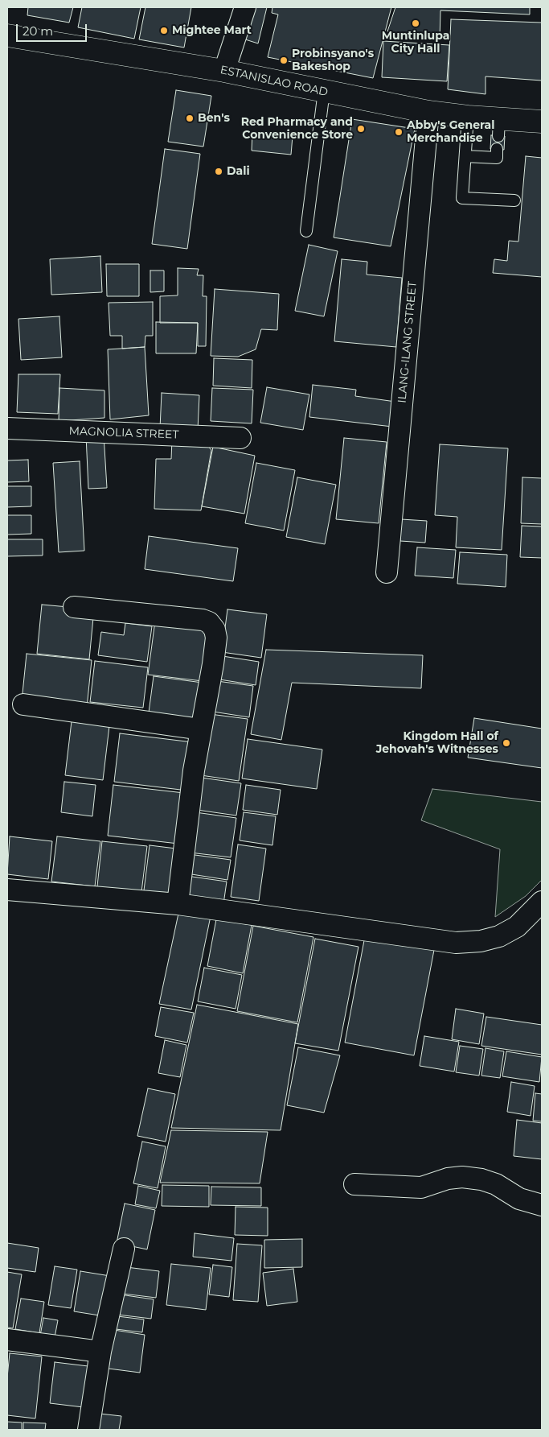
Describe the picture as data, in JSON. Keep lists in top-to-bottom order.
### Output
{
  "streets": {
    "street": ["ESTANISLAO ROAD", "ILANG-ILANG STREET", "MAGNOLIA STREET"]
  },
  "crossings": [
    ["ESTANISLAO ROAD", "ILANG-ILANG STREET"]
  ],
  "places": [
    "Muntinlupa City Hall",
    "Mightee Mart",
    "Probinsyano's Bakeshop",
    "Ben's",
    "Red Pharmacy and Convenience Store",
    "Abby's General Merchandise",
    "Dali",
    "Kingdom Hall of Jehovah's Witnesses"
  ],
  "scale_bar": "20 m"
}
